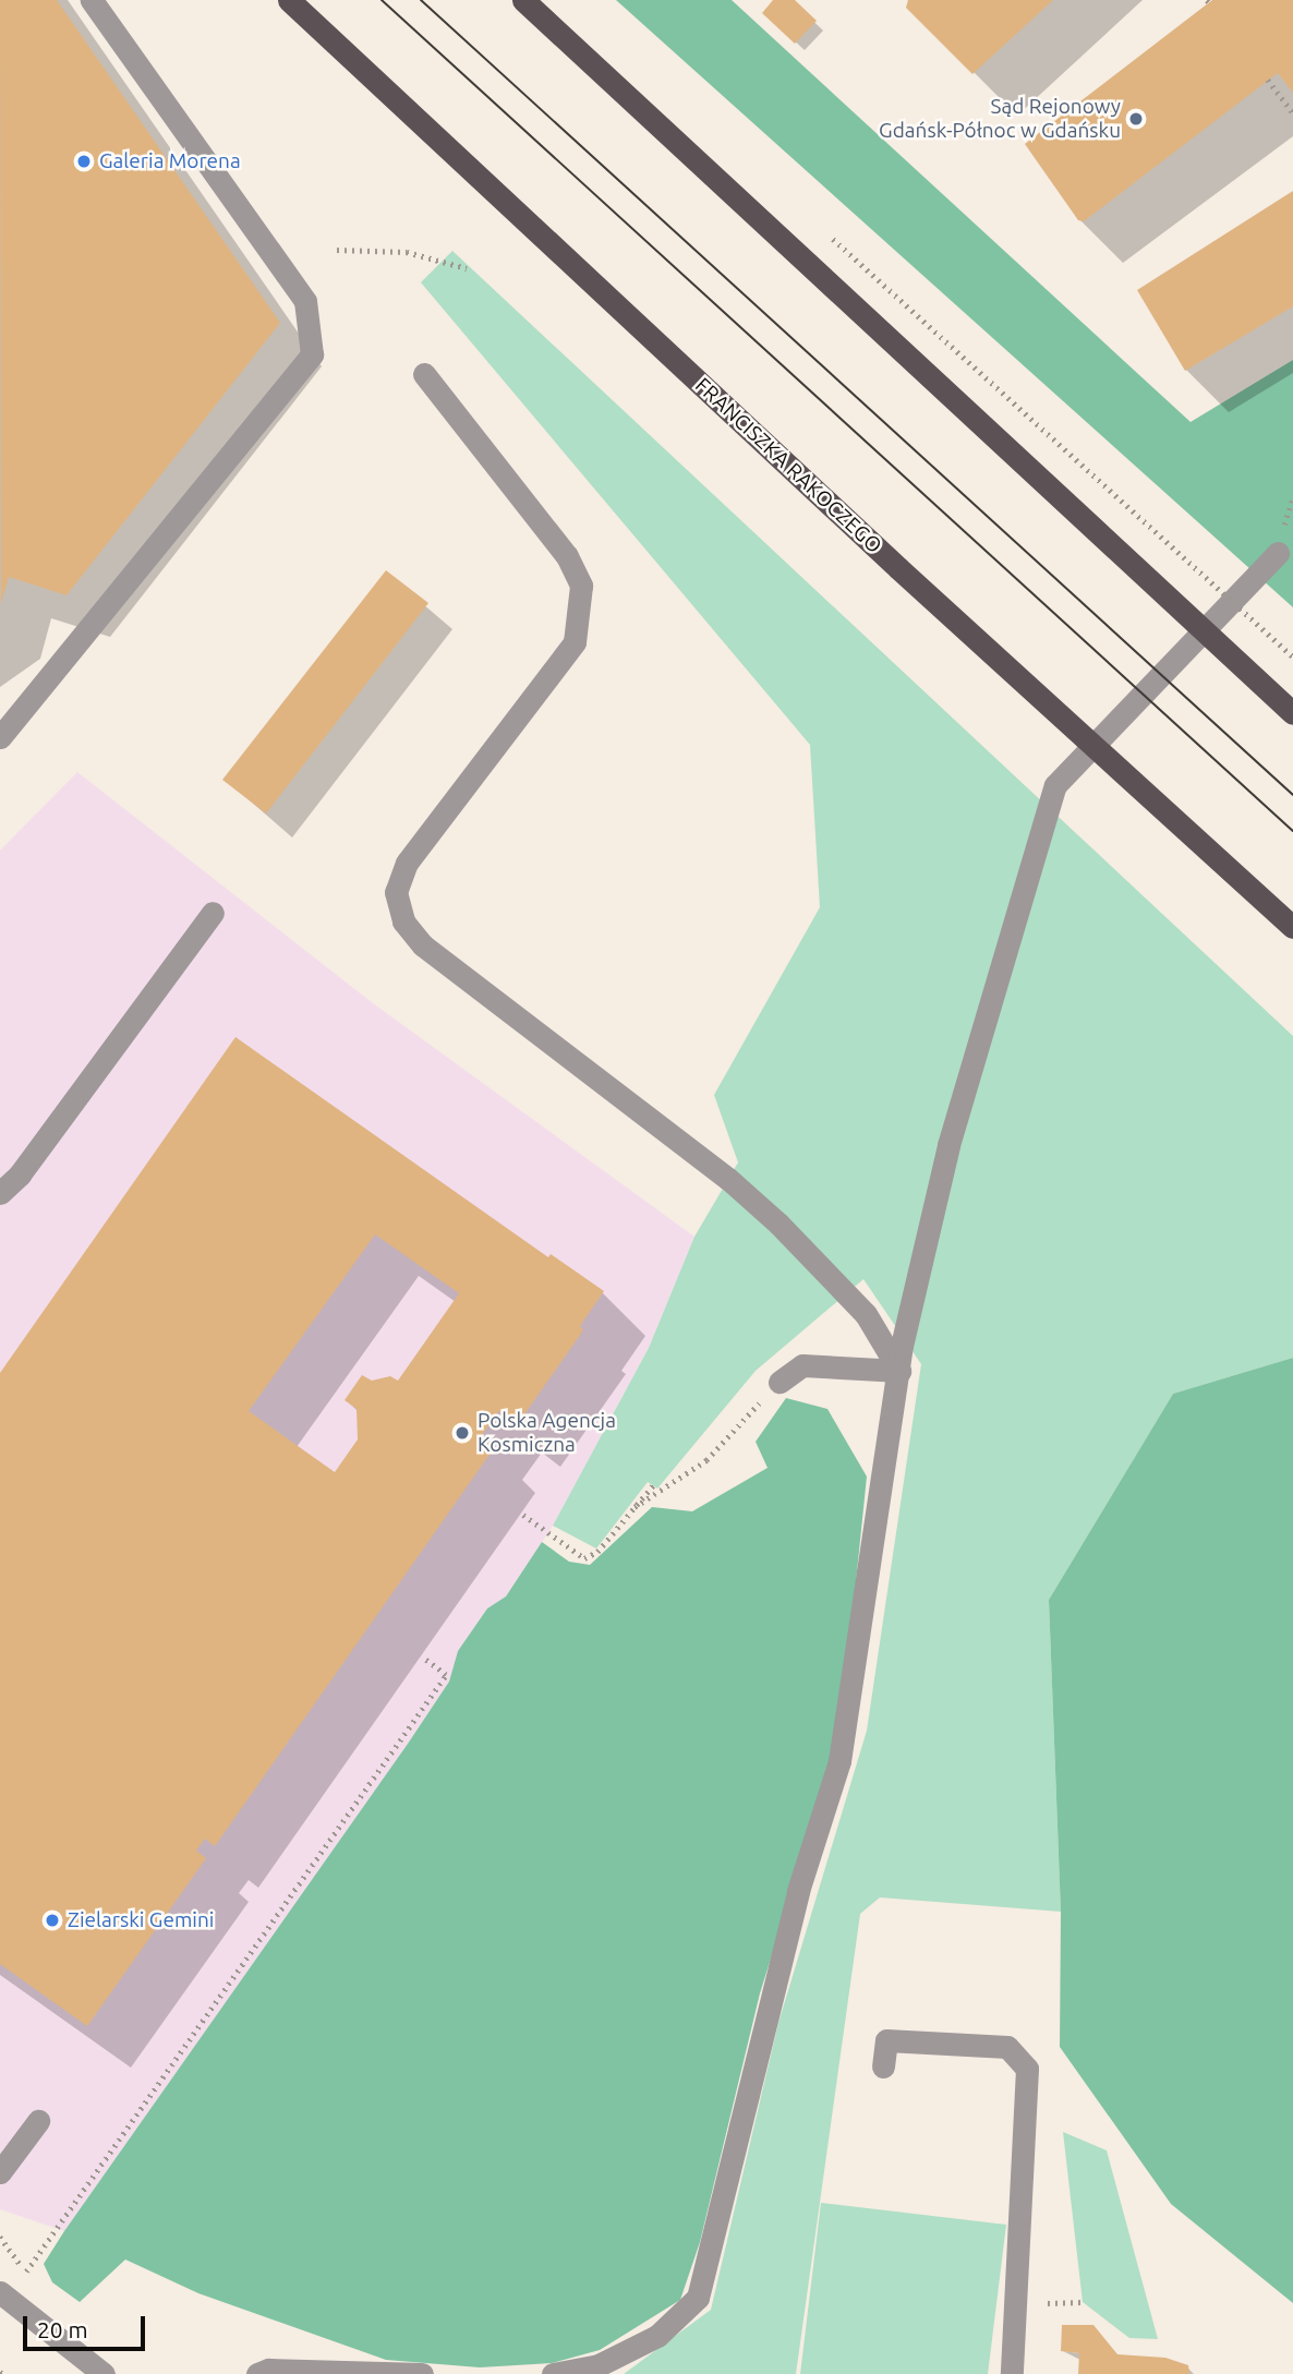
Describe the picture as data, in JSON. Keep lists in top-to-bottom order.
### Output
{
  "streets": {
    "main road": ["FRANCISZKA RAKOCZEGO"]
  },
  "places": [
    "Sąd Rejonowy Gdańsk-Północ w Gdańsku",
    "Galeria Morena",
    "Polska Agencja Kosmiczna",
    "Zielarski Gemini"
  ],
  "scale_bar": "20 m"
}
